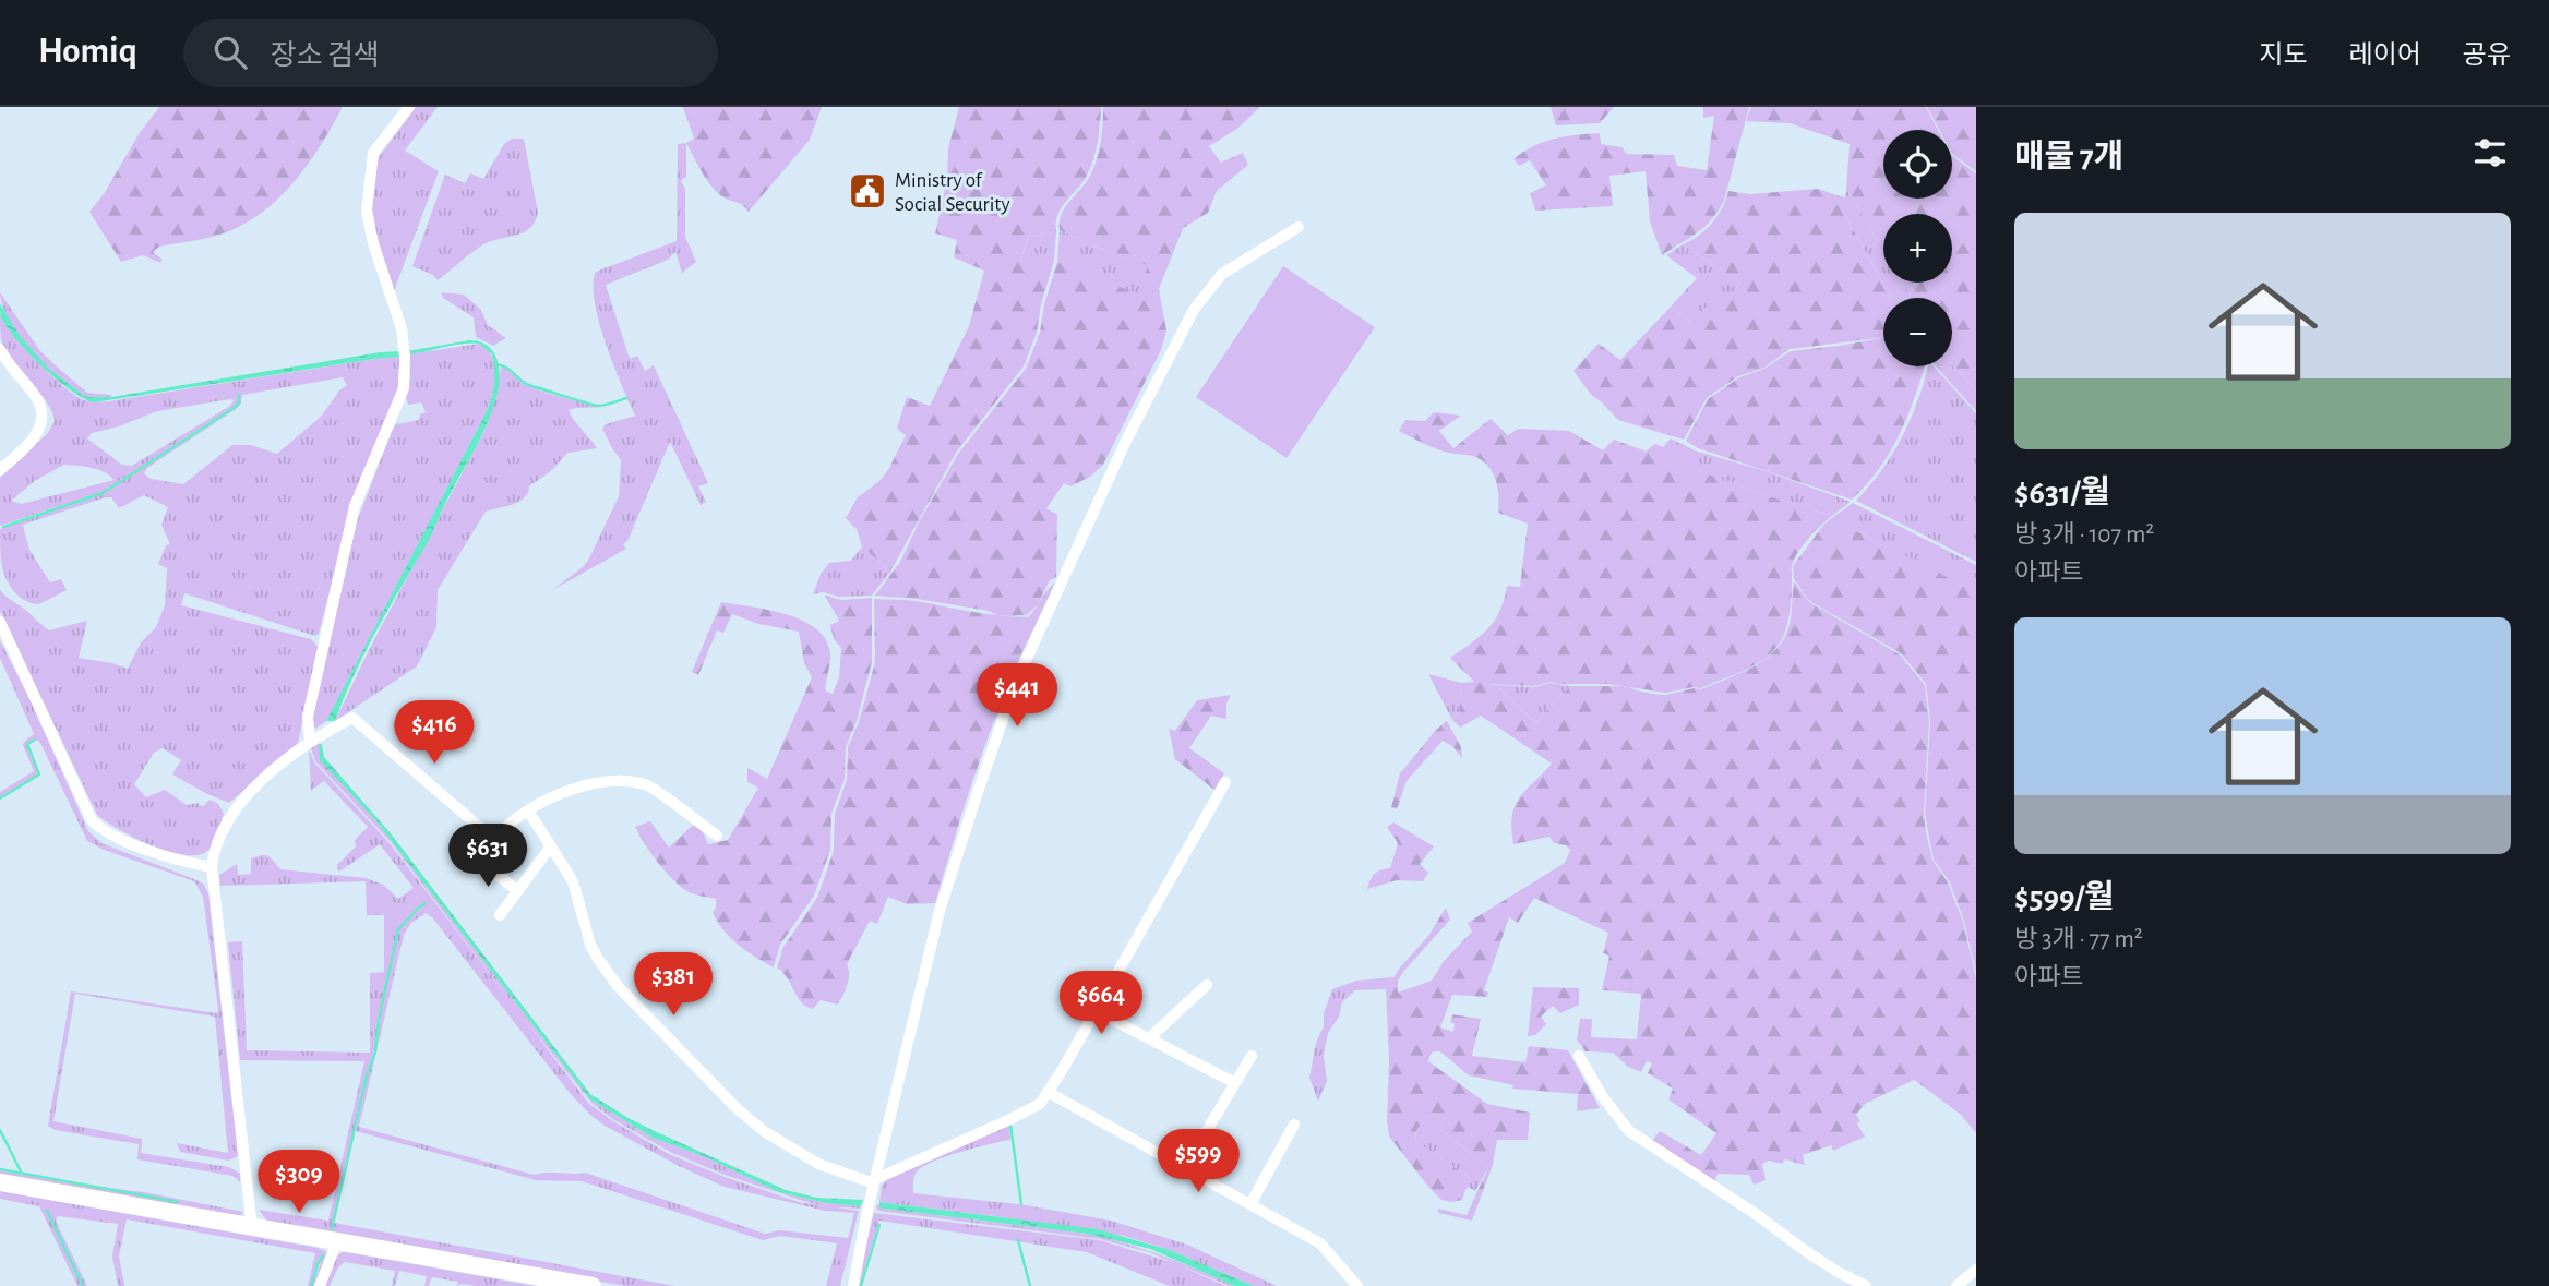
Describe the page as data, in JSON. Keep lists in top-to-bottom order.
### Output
{
  "places": {
    "public building": ["Ministry of Social Security"]
  },
  "page": {
    "header": "Homiq",
    "search": "장소 검색",
    "nav": ["지도", "레이어", "공유"],
    "heading": "매물 7개",
    "map_buttons": ["+", "−"],
    "list": [
      {
        "name": "$631/월",
        "note": "방 3개 · 107 m² · 아파트"
      },
      {
        "name": "$599/월",
        "note": "방 3개 · 77 m² · 아파트"
      }
    ],
    "price": [
      "$441",
      "$416",
      "$631",
      "$381",
      "$664",
      "$599",
      "$309"
    ]
  }
}
